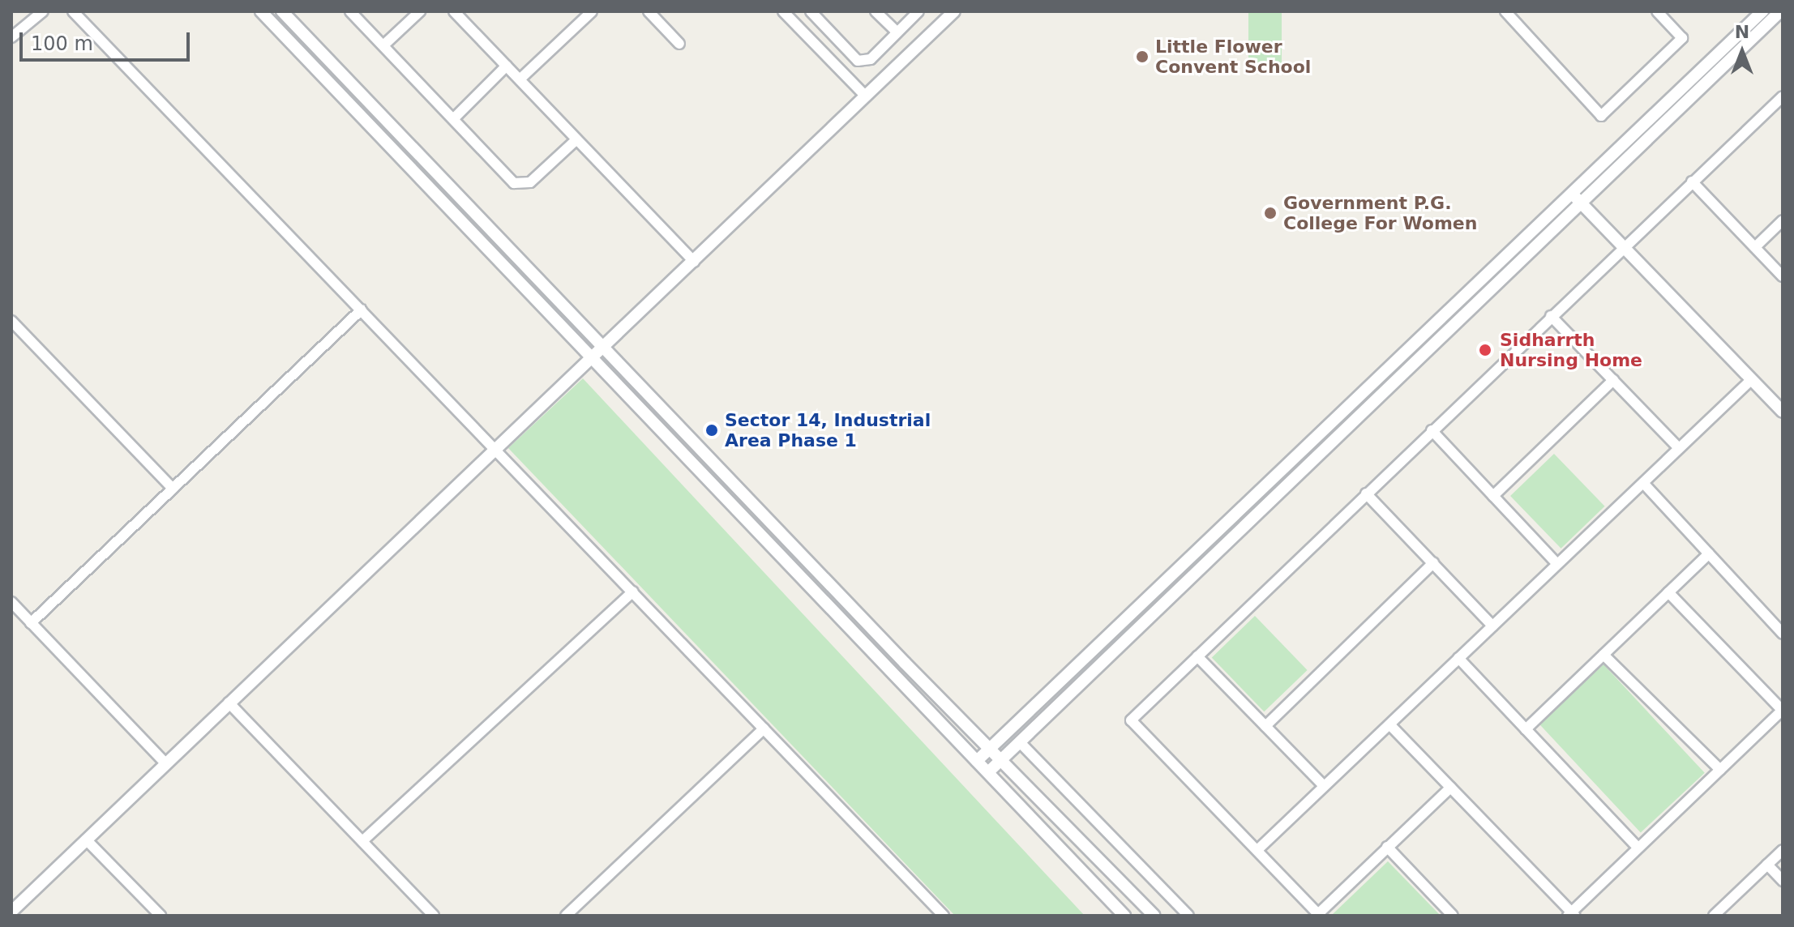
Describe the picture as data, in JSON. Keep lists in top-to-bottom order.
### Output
{
  "places": [
    "Little Flower Convent School",
    "Government P.G. College For Women",
    "Sidharrth Nursing Home",
    "Sector 14, Industrial Area Phase 1"
  ],
  "scale_bar": "100 m",
  "north": "top"
}
